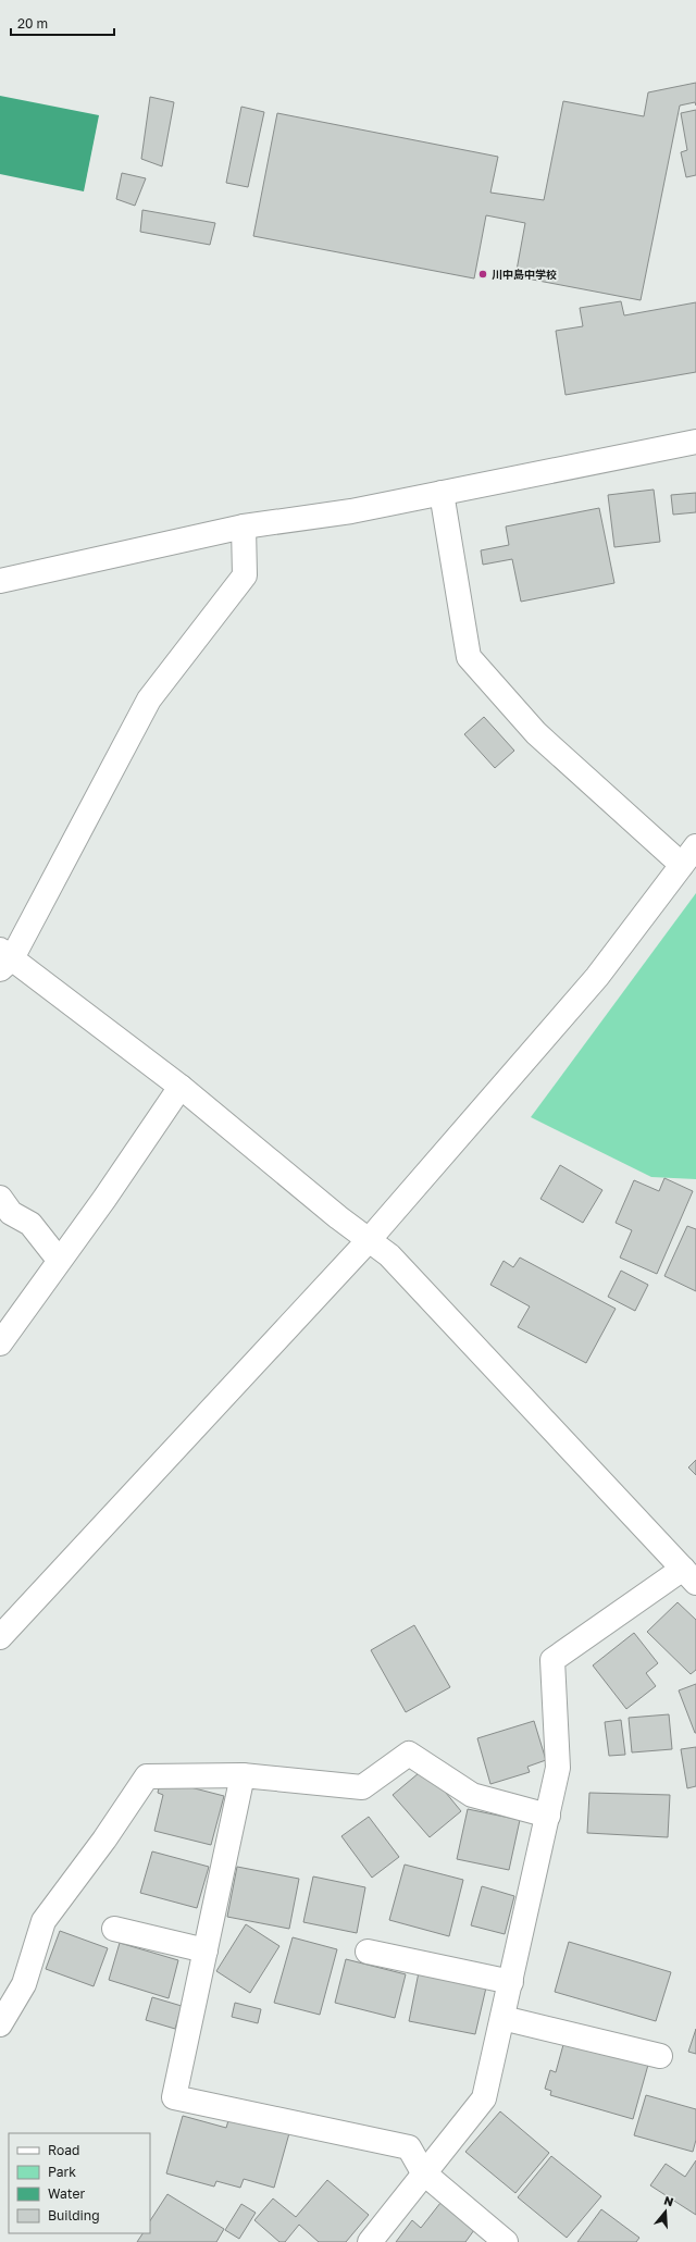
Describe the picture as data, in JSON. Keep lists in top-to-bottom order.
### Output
{
  "places": ["川中島中学校"],
  "legend": [
    "Road",
    "Park",
    "Water",
    "Building"
  ],
  "scale_bar": "20 m",
  "north": "top"
}
